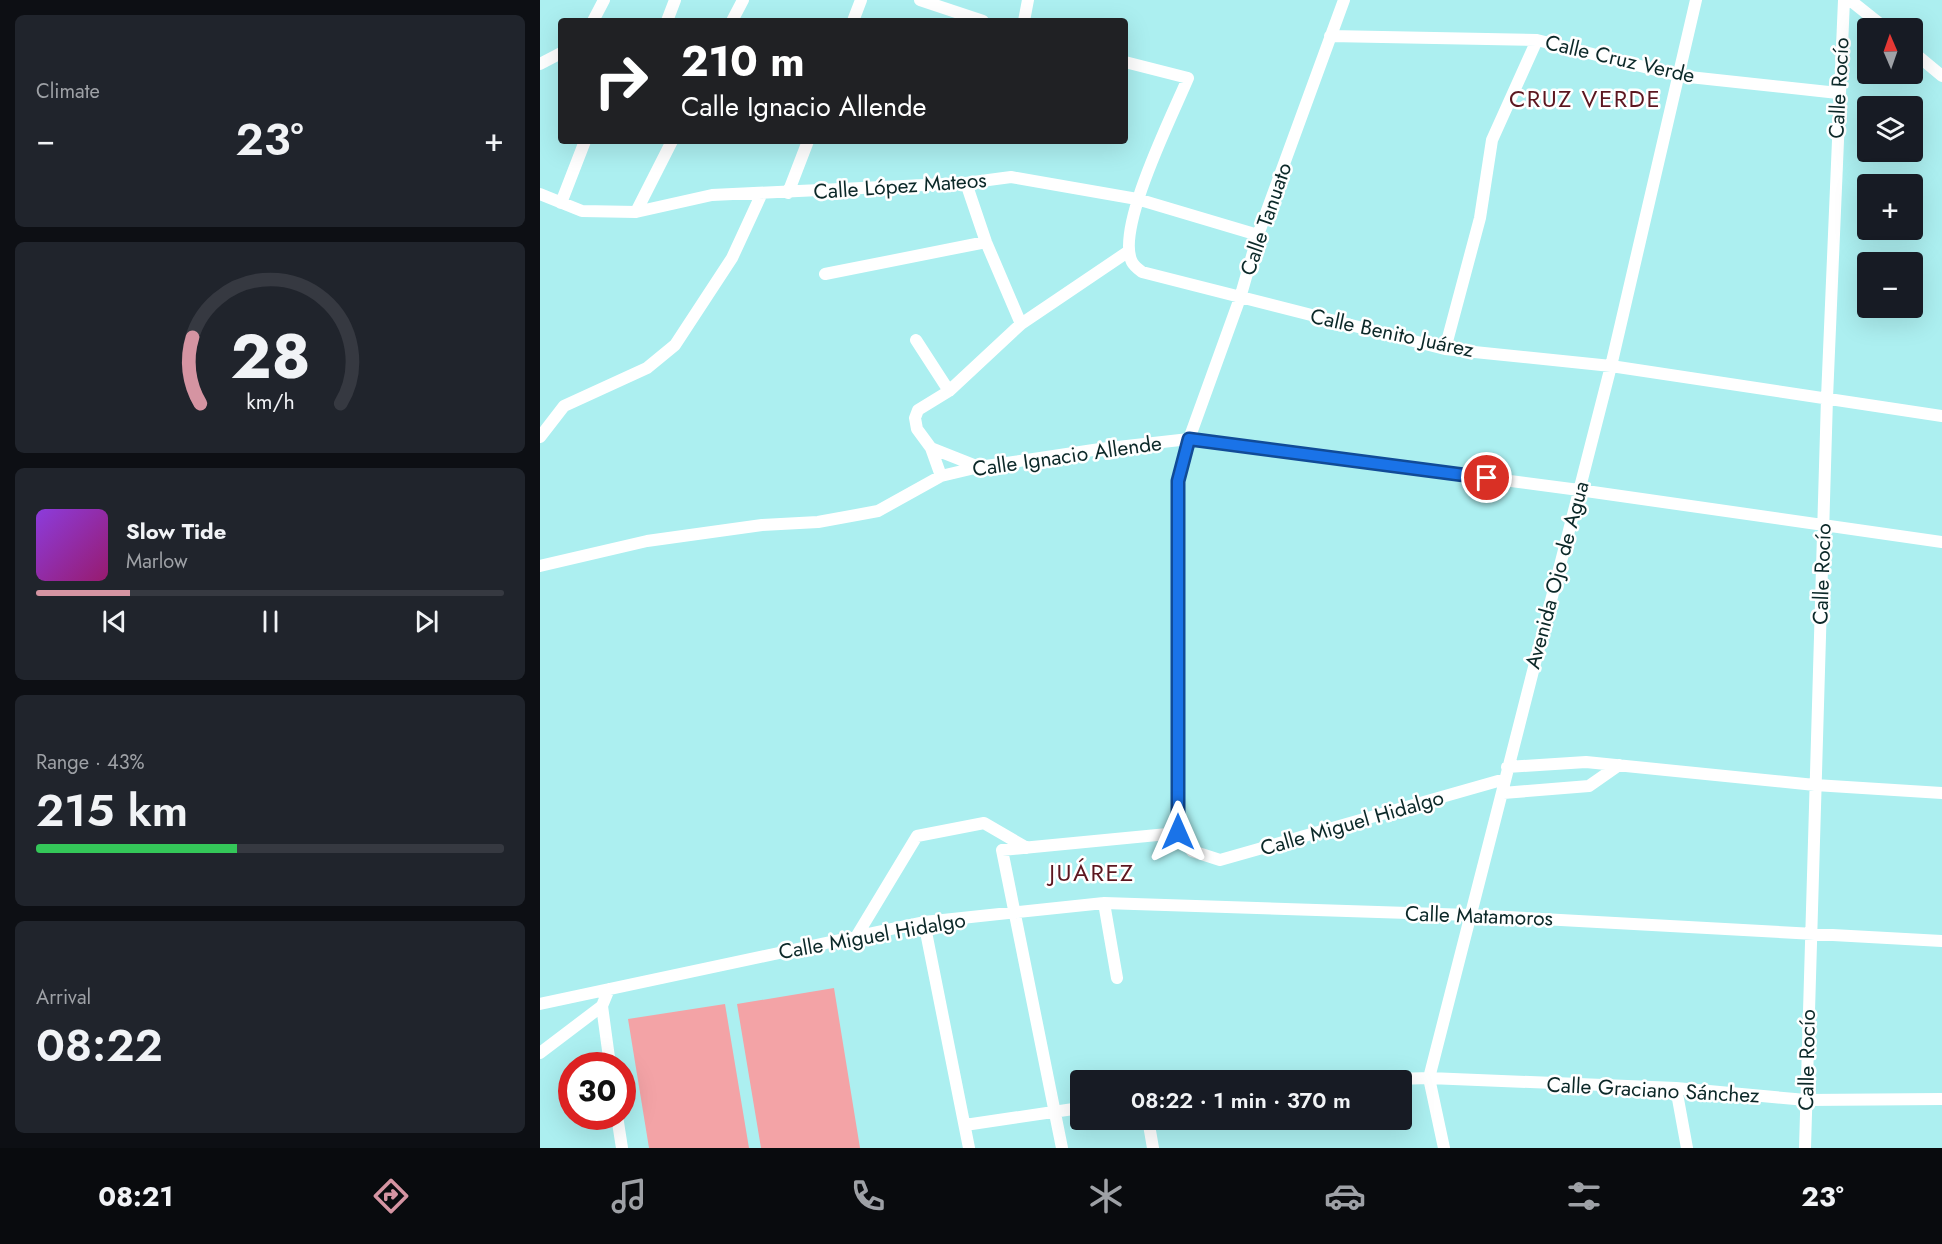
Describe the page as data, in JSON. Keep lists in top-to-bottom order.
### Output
{
  "streets": {
    "street": [
      "Calle Cruz Verde",
      "Calle Rocío",
      "Calle López Mateos",
      "Calle Tanuato",
      "Calle Benito Juárez",
      "Calle Ignacio Allende",
      "Avenida Ojo de Agua",
      "Calle Miguel Hidalgo",
      "Calle Matamoros",
      "Calle Graciano Sánchez"
    ]
  },
  "crossings": [
    ["Calle Cruz Verde", "Calle Rocío"],
    ["Calle Cruz Verde", "Calle Tanuato"],
    ["Calle Cruz Verde", "Avenida Ojo de Agua"],
    ["Calle Rocío", "Calle Benito Juárez"],
    ["Calle Rocío", "Calle Ignacio Allende"],
    ["Calle Rocío", "Calle Miguel Hidalgo"],
    ["Calle Rocío", "Calle Matamoros"],
    ["Calle Rocío", "Calle Graciano Sánchez"],
    ["Calle López Mateos", "Calle Tanuato"],
    ["Calle Tanuato", "Calle Benito Juárez"],
    ["Calle Tanuato", "Calle Ignacio Allende"],
    ["Calle Tanuato", "Calle Miguel Hidalgo"],
    ["Calle Benito Juárez", "Avenida Ojo de Agua"],
    ["Calle Ignacio Allende", "Avenida Ojo de Agua"],
    ["Avenida Ojo de Agua", "Calle Miguel Hidalgo"],
    ["Avenida Ojo de Agua", "Calle Matamoros"],
    ["Avenida Ojo de Agua", "Calle Graciano Sánchez"],
    ["Calle Miguel Hidalgo", "Calle Matamoros"]
  ],
  "districts": ["CRUZ VERDE", "JUÁREZ"],
  "north": "top",
  "page": {
    "tile": [
      "Climate",
      ["Range · 43%", "215 km"],
      ["Arrival", "08:22"]
    ],
    "map_buttons": ["+", "−"],
    "turn": ["210 m", "Calle Ignacio Allende"],
    "heat": ["−", "23°", "+"],
    "song": ["Slow Tide", "Marlow"],
    "limit": "30",
    "trip": "08:22 · 1 min · 370 m",
    "tabs": ["08:21", "23°"],
    "gauge": ["28", "km/h"]
  }
}
